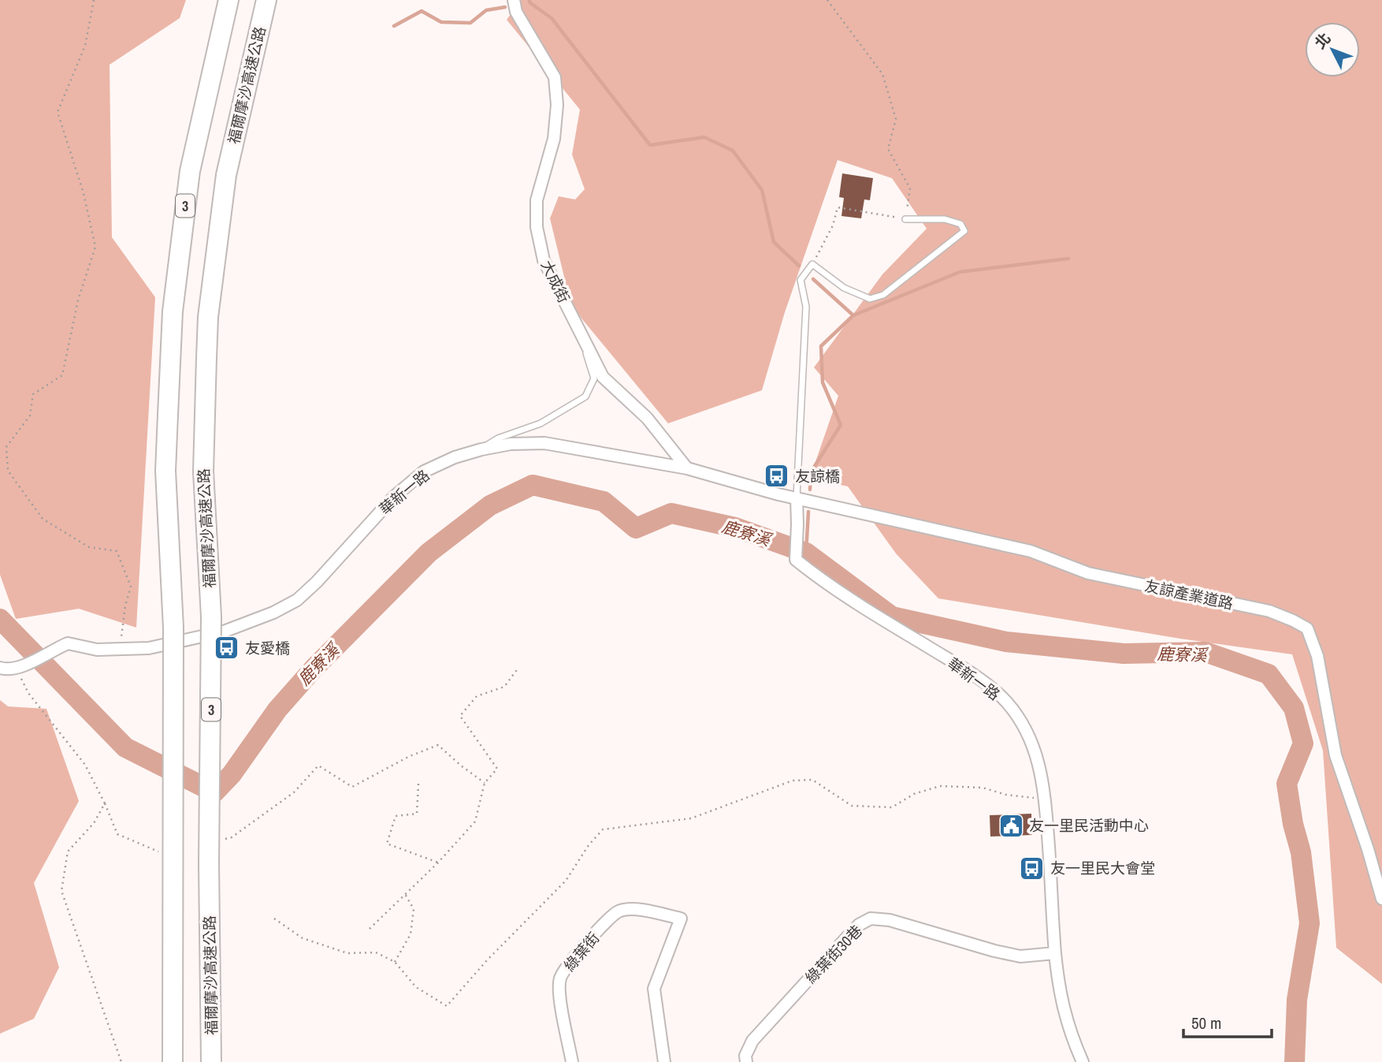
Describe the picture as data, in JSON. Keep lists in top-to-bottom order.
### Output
{
  "streets": {
    "highway": ["福爾摩沙高速公路", "3"],
    "street": [
      "大成街",
      "華新一路",
      "友諒產業道路",
      "綠葉街",
      "綠葉街30巷"
    ]
  },
  "crossings": [
    ["大成街", "華新一路"],
    ["華新一路", "友諒產業道路"],
    ["華新一路", "綠葉街30巷"]
  ],
  "water": ["鹿寮溪"],
  "places": {
    "bus stop": ["友諒橋", "友愛橋", "友一里民大會堂"],
    "public building": ["友一里民活動中心"]
  },
  "scale_bar": "50 m",
  "north": "top left"
}
